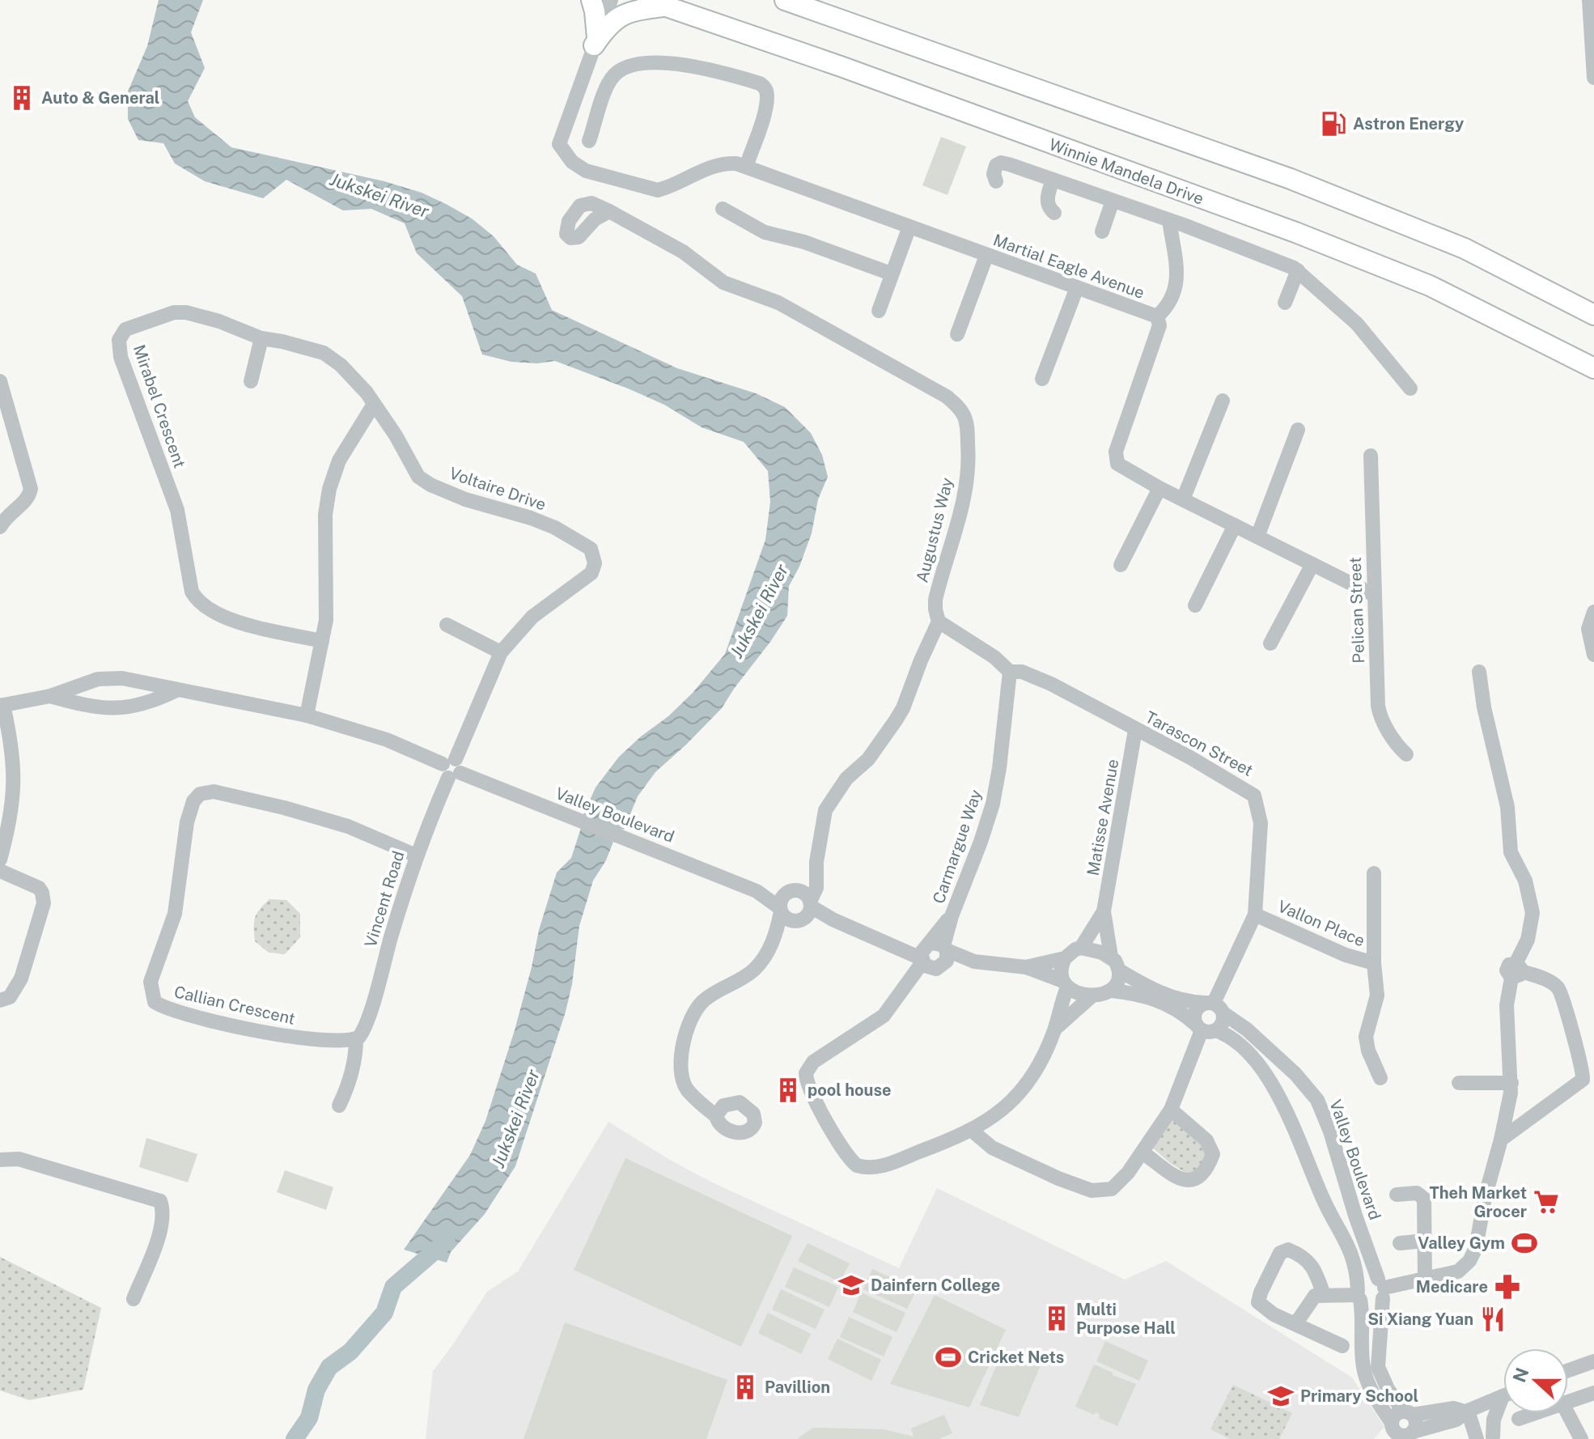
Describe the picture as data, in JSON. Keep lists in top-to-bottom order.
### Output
{
  "streets": {
    "main road": ["Winnie Mandela Drive"],
    "street": [
      "Martial Eagle Avenue",
      "Mirabel Crescent",
      "Voltaire Drive",
      "Augustus Way",
      "Pelican Street",
      "Tarascon Street",
      "Valley Boulevard",
      "Matisse Avenue",
      "Carmargue Way",
      "Vincent Road",
      "Vallon Place",
      "Callian Crescent"
    ]
  },
  "crossings": [
    ["Martial Eagle Avenue", "Pelican Street"],
    ["Mirabel Crescent", "Voltaire Drive"],
    ["Voltaire Drive", "Valley Boulevard"],
    ["Voltaire Drive", "Vincent Road"],
    ["Augustus Way", "Tarascon Street"],
    ["Tarascon Street", "Valley Boulevard"],
    ["Tarascon Street", "Matisse Avenue"],
    ["Tarascon Street", "Carmargue Way"],
    ["Tarascon Street", "Vallon Place"],
    ["Valley Boulevard", "Matisse Avenue"],
    ["Valley Boulevard", "Vincent Road"],
    ["Vincent Road", "Callian Crescent"]
  ],
  "water": ["Jukskei River"],
  "places": {
    "building": [
      "Auto & General",
      "pool house",
      "Multi Purpose Hall",
      "Pavillion"
    ],
    "fuel station": ["Astron Energy"],
    "supermarket": ["Theh Market Grocer"],
    "sports": ["Valley Gym", "Cricket Nets"],
    "school or university": ["Dainfern College", "Primary School"],
    "pharmacy": ["Medicare"],
    "restaurant": ["Si Xiang Yuan"]
  },
  "north": "left"
}
